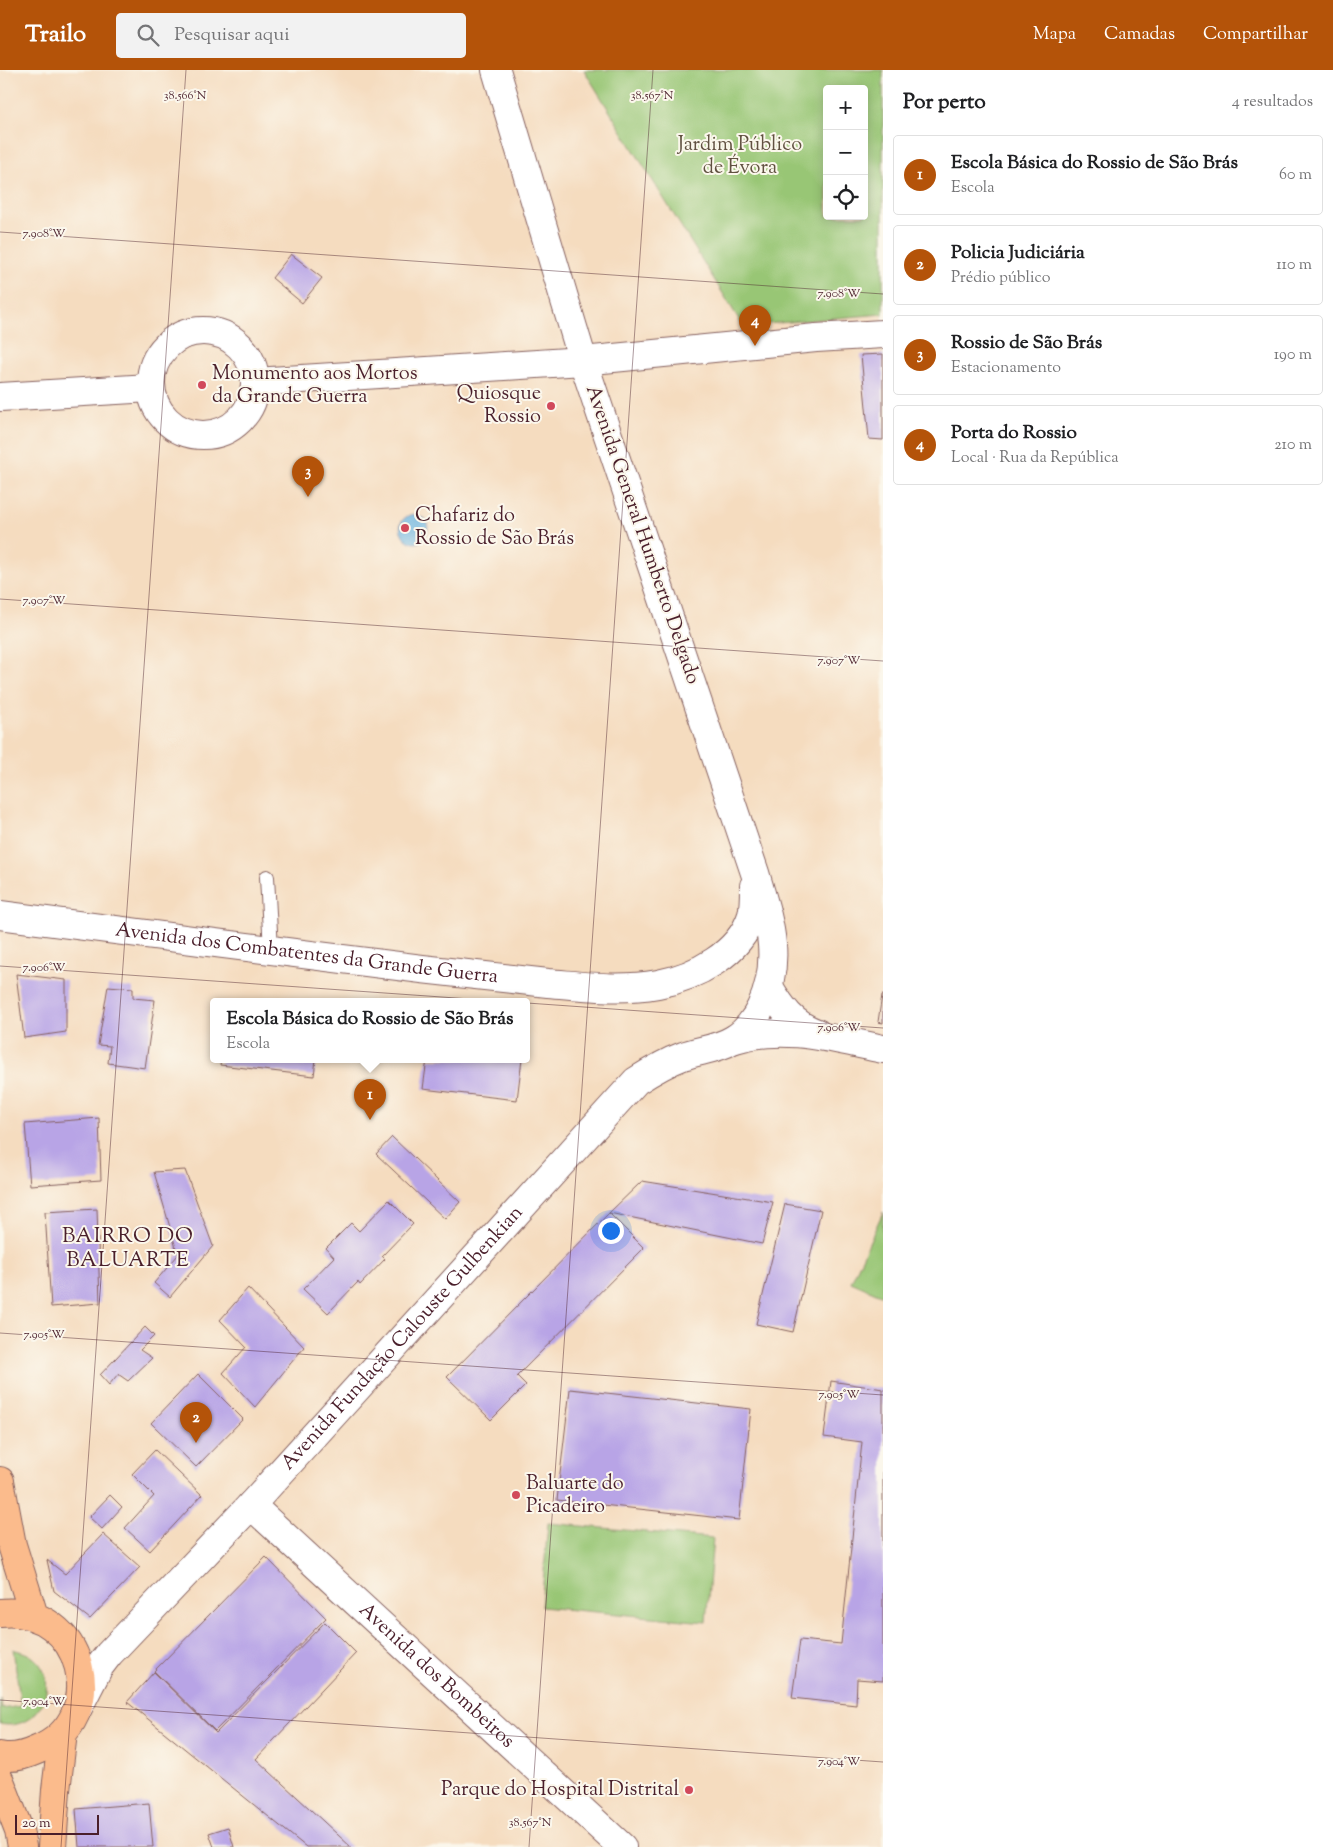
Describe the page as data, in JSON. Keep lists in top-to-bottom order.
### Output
{
  "streets": {
    "street": [
      "Avenida General Humberto Delgado",
      "Avenida dos Combatentes da Grande Guerra",
      "Avenida Fundação Calouste Gulbenkian",
      "Avenida dos Bombeiros"
    ]
  },
  "crossings": [
    ["Avenida General Humberto Delgado", "Avenida dos Combatentes da Grande Guerra"],
    ["Avenida General Humberto Delgado", "Avenida Fundação Calouste Gulbenkian"],
    ["Avenida Fundação Calouste Gulbenkian", "Avenida dos Bombeiros"]
  ],
  "districts": ["BAIRRO DO BALUARTE"],
  "parks": ["Jardim Público de Évora"],
  "places": [
    "Monumento aos Mortos da Grande Guerra",
    "Quiosque Rossio",
    "Chafariz do Rossio de São Brás",
    "Baluarte do Picadeiro",
    "Parque do Hospital Distrital"
  ],
  "scale_bar": "20 m",
  "page": {
    "header": "Trailo",
    "search": "Pesquisar aqui",
    "nav": ["Mapa", "Camadas", "Compartilhar"],
    "heading": ["Por perto", "4 resultados"],
    "map_buttons": ["+", "−"],
    "list": [
      {
        "mark": "1",
        "name": "Escola Básica do Rossio de São Brás",
        "note": "Escola",
        "value": "60 m"
      },
      {
        "mark": "2",
        "name": "Policia Judiciária",
        "note": "Prédio público",
        "value": "110 m"
      },
      {
        "mark": "3",
        "name": "Rossio de São Brás",
        "note": "Estacionamento",
        "value": "190 m"
      },
      {
        "mark": "4",
        "name": "Porta do Rossio",
        "note": "Local · Rua da República",
        "value": "210 m"
      }
    ],
    "pins": [
      "4",
      "3",
      "1",
      "2"
    ],
    "popup": ["Escola Básica do Rossio de São Brás", "Escola"],
    "scale": "20 m"
  },
  "coordinates": [
    "38.566°N",
    "38.567°N",
    "7.908°W",
    "7.907°W",
    "7.906°W",
    "7.905°W",
    "7.904°W"
  ]
}
